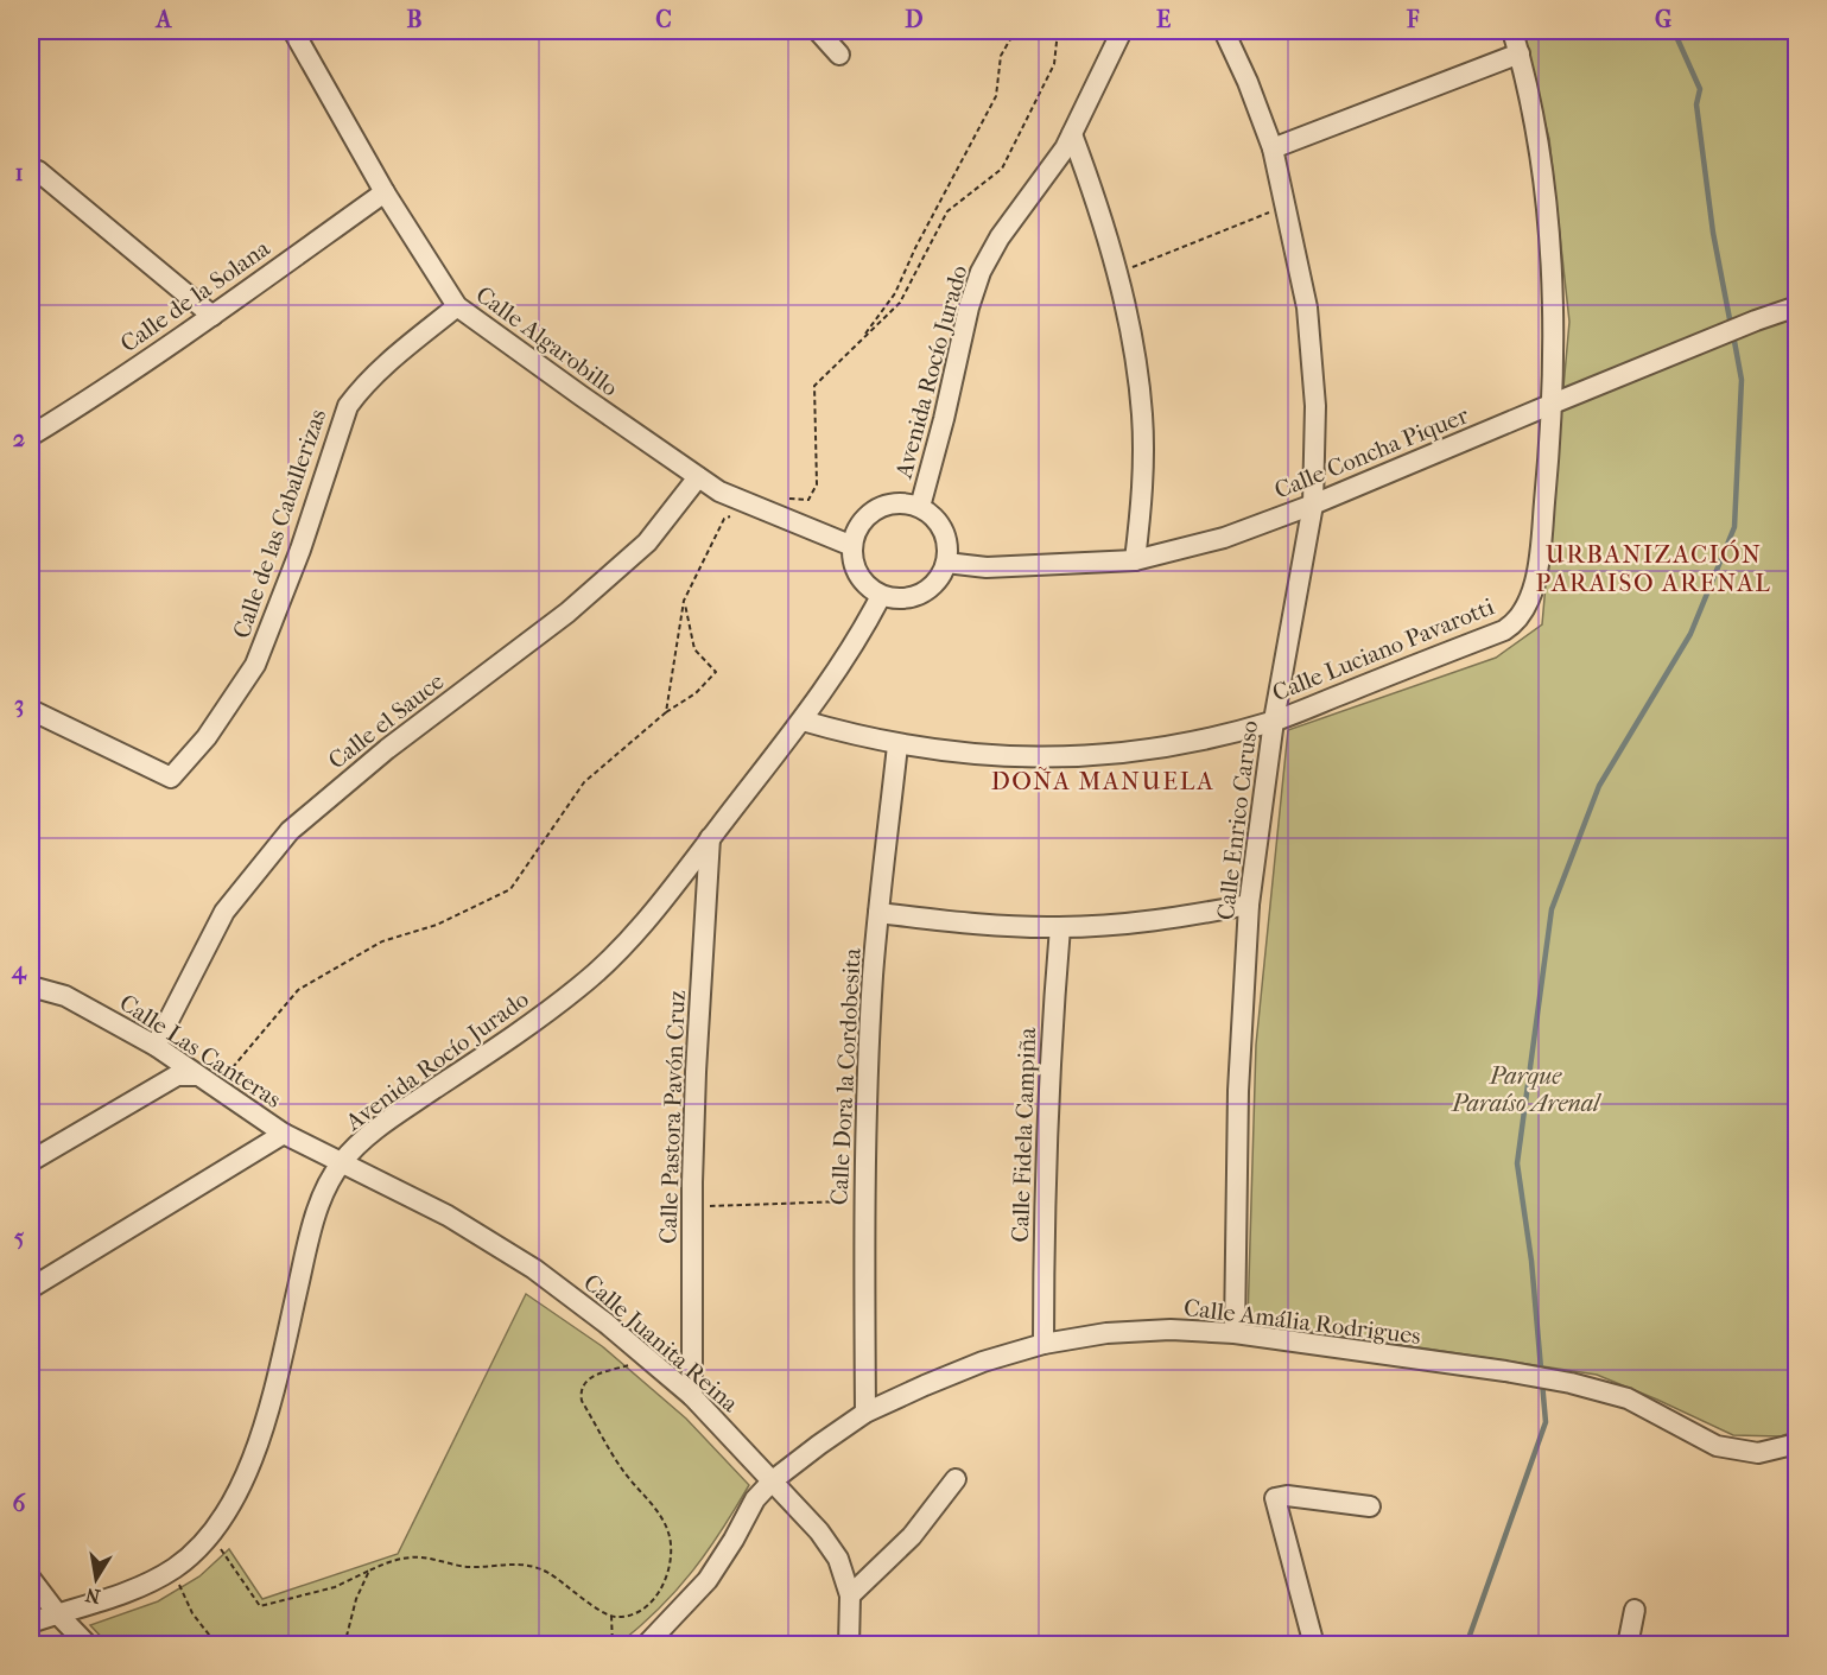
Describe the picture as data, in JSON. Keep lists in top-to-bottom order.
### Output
{
  "streets": {
    "street": [
      "Calle de la Solana",
      "Calle Algarobillo",
      "Avenida Rocío Jurado",
      "Calle Concha Piquer",
      "Calle de las Caballerizas",
      "Calle Luciano Pavarotti",
      "Calle el Sauce",
      "Calle Enrico Caruso",
      "Calle Las Canteras",
      "Calle Dora la Cordobesita",
      "Calle Pastora Pavón Cruz",
      "Calle Fidela Campiña",
      "Calle Amália Rodrigues",
      "Calle Juanita Reina"
    ]
  },
  "crossings": [
    ["Calle de la Solana", "Calle Algarobillo"],
    ["Calle Algarobillo", "Avenida Rocío Jurado"],
    ["Calle Algarobillo", "Calle Concha Piquer"],
    ["Calle Algarobillo", "Calle de las Caballerizas"],
    ["Calle Algarobillo", "Calle el Sauce"],
    ["Avenida Rocío Jurado", "Calle Concha Piquer"],
    ["Avenida Rocío Jurado", "Calle Luciano Pavarotti"],
    ["Avenida Rocío Jurado", "Calle Las Canteras"],
    ["Avenida Rocío Jurado", "Calle Pastora Pavón Cruz"],
    ["Avenida Rocío Jurado", "Calle Juanita Reina"],
    ["Calle Concha Piquer", "Calle Luciano Pavarotti"],
    ["Calle Concha Piquer", "Calle Enrico Caruso"],
    ["Calle Luciano Pavarotti", "Calle Enrico Caruso"],
    ["Calle Luciano Pavarotti", "Calle Dora la Cordobesita"],
    ["Calle el Sauce", "Calle Las Canteras"],
    ["Calle Enrico Caruso", "Calle Amália Rodrigues"],
    ["Calle Las Canteras", "Calle Juanita Reina"],
    ["Calle Dora la Cordobesita", "Calle Amália Rodrigues"],
    ["Calle Pastora Pavón Cruz", "Calle Juanita Reina"],
    ["Calle Fidela Campiña", "Calle Amália Rodrigues"],
    ["Calle Amália Rodrigues", "Calle Juanita Reina"]
  ],
  "districts": ["URBANIZACIÓN PARAISO ARENAL", "DOÑA MANUELA"],
  "parks": ["Parque Paraíso Arenal"],
  "north": "bottom",
  "grid": {
    "columns": [
      "A",
      "B",
      "C",
      "D",
      "E",
      "F",
      "G"
    ],
    "rows": [
      "1",
      "2",
      "3",
      "4",
      "5",
      "6"
    ]
  }
}
